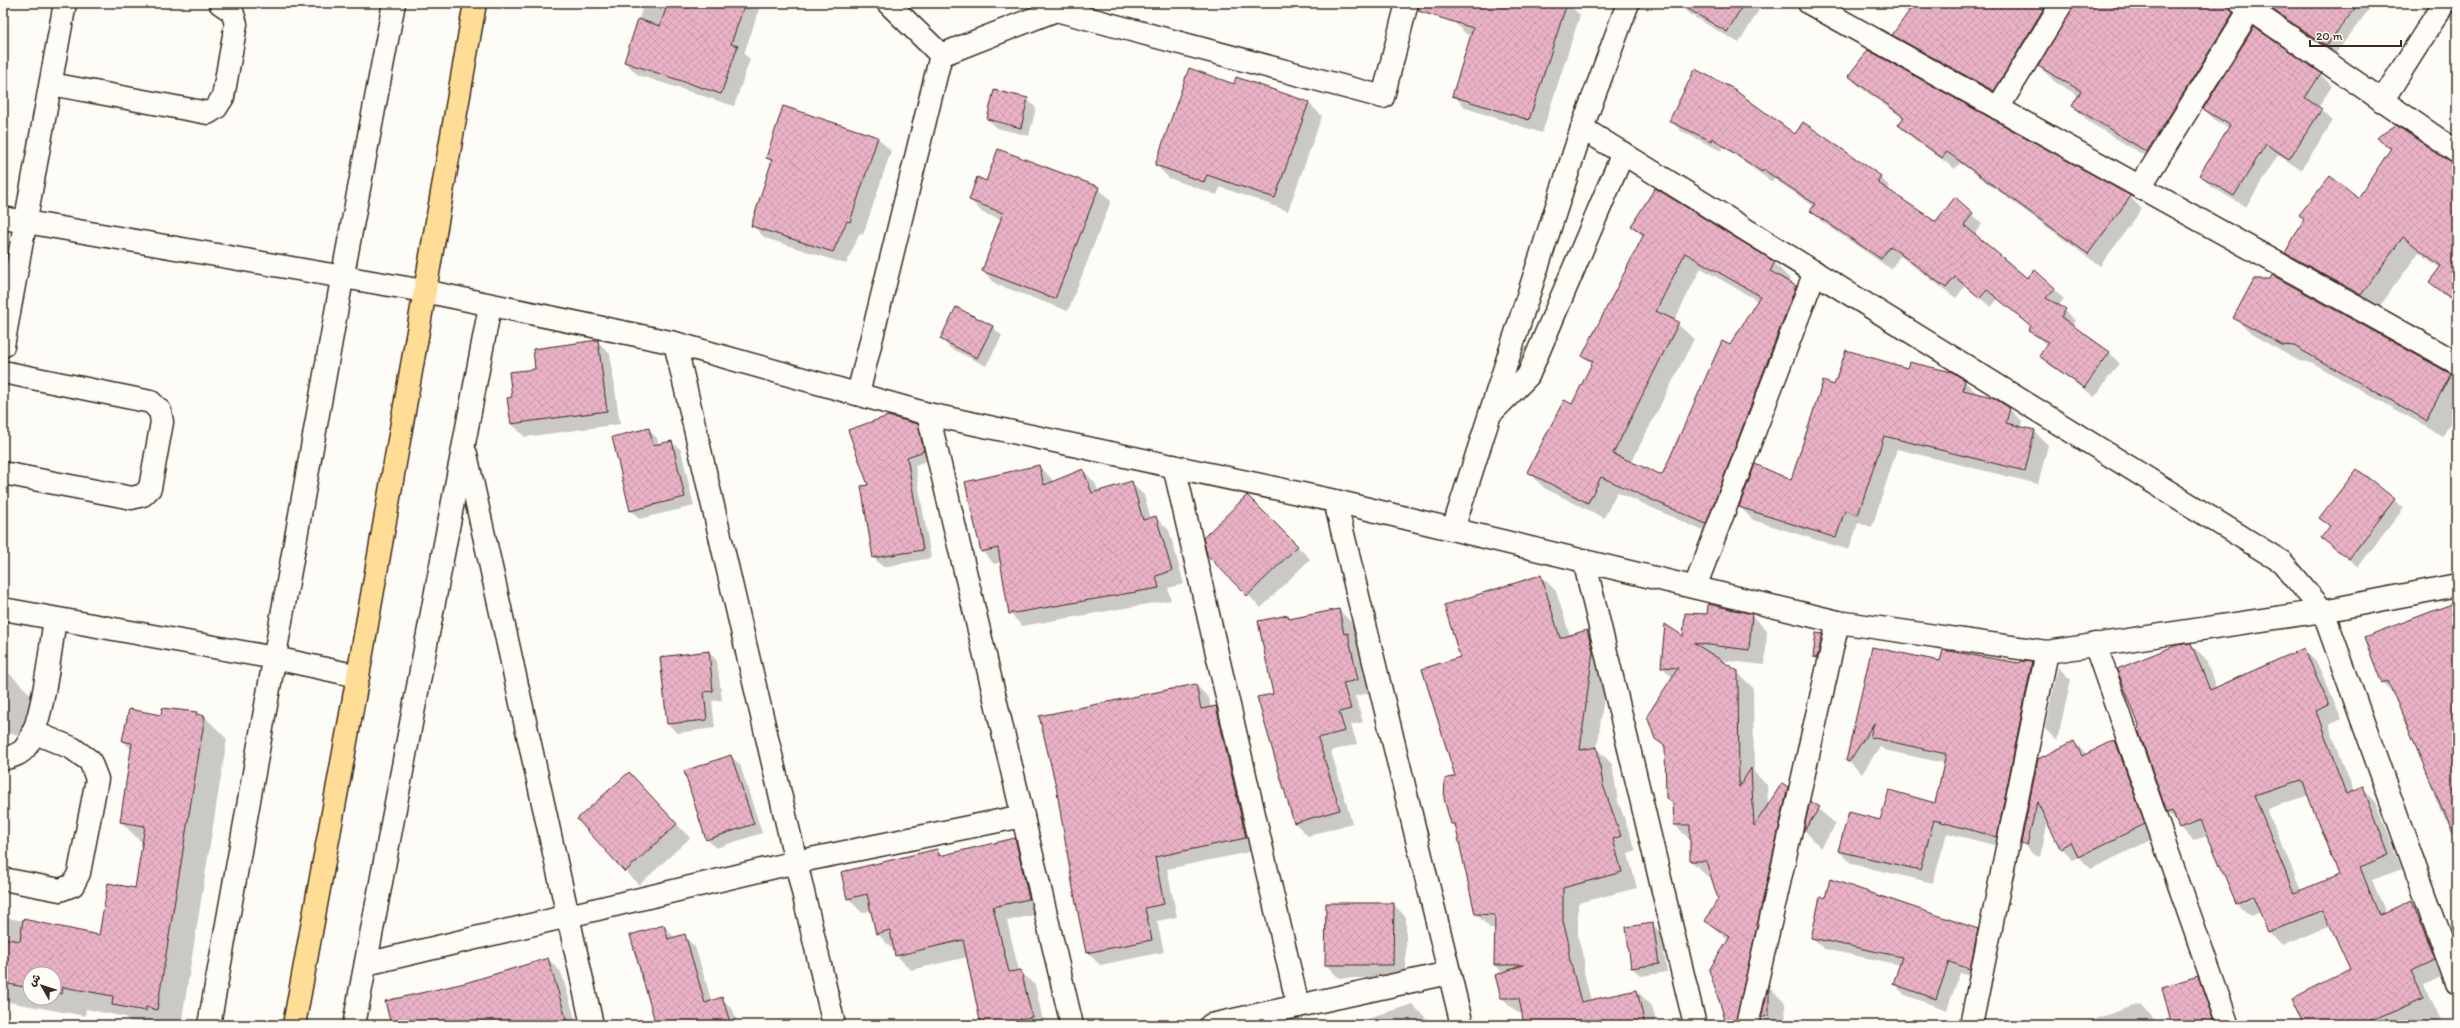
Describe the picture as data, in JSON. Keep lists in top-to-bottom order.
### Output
{
  "scale_bar": "20 m",
  "north": "top left"
}
